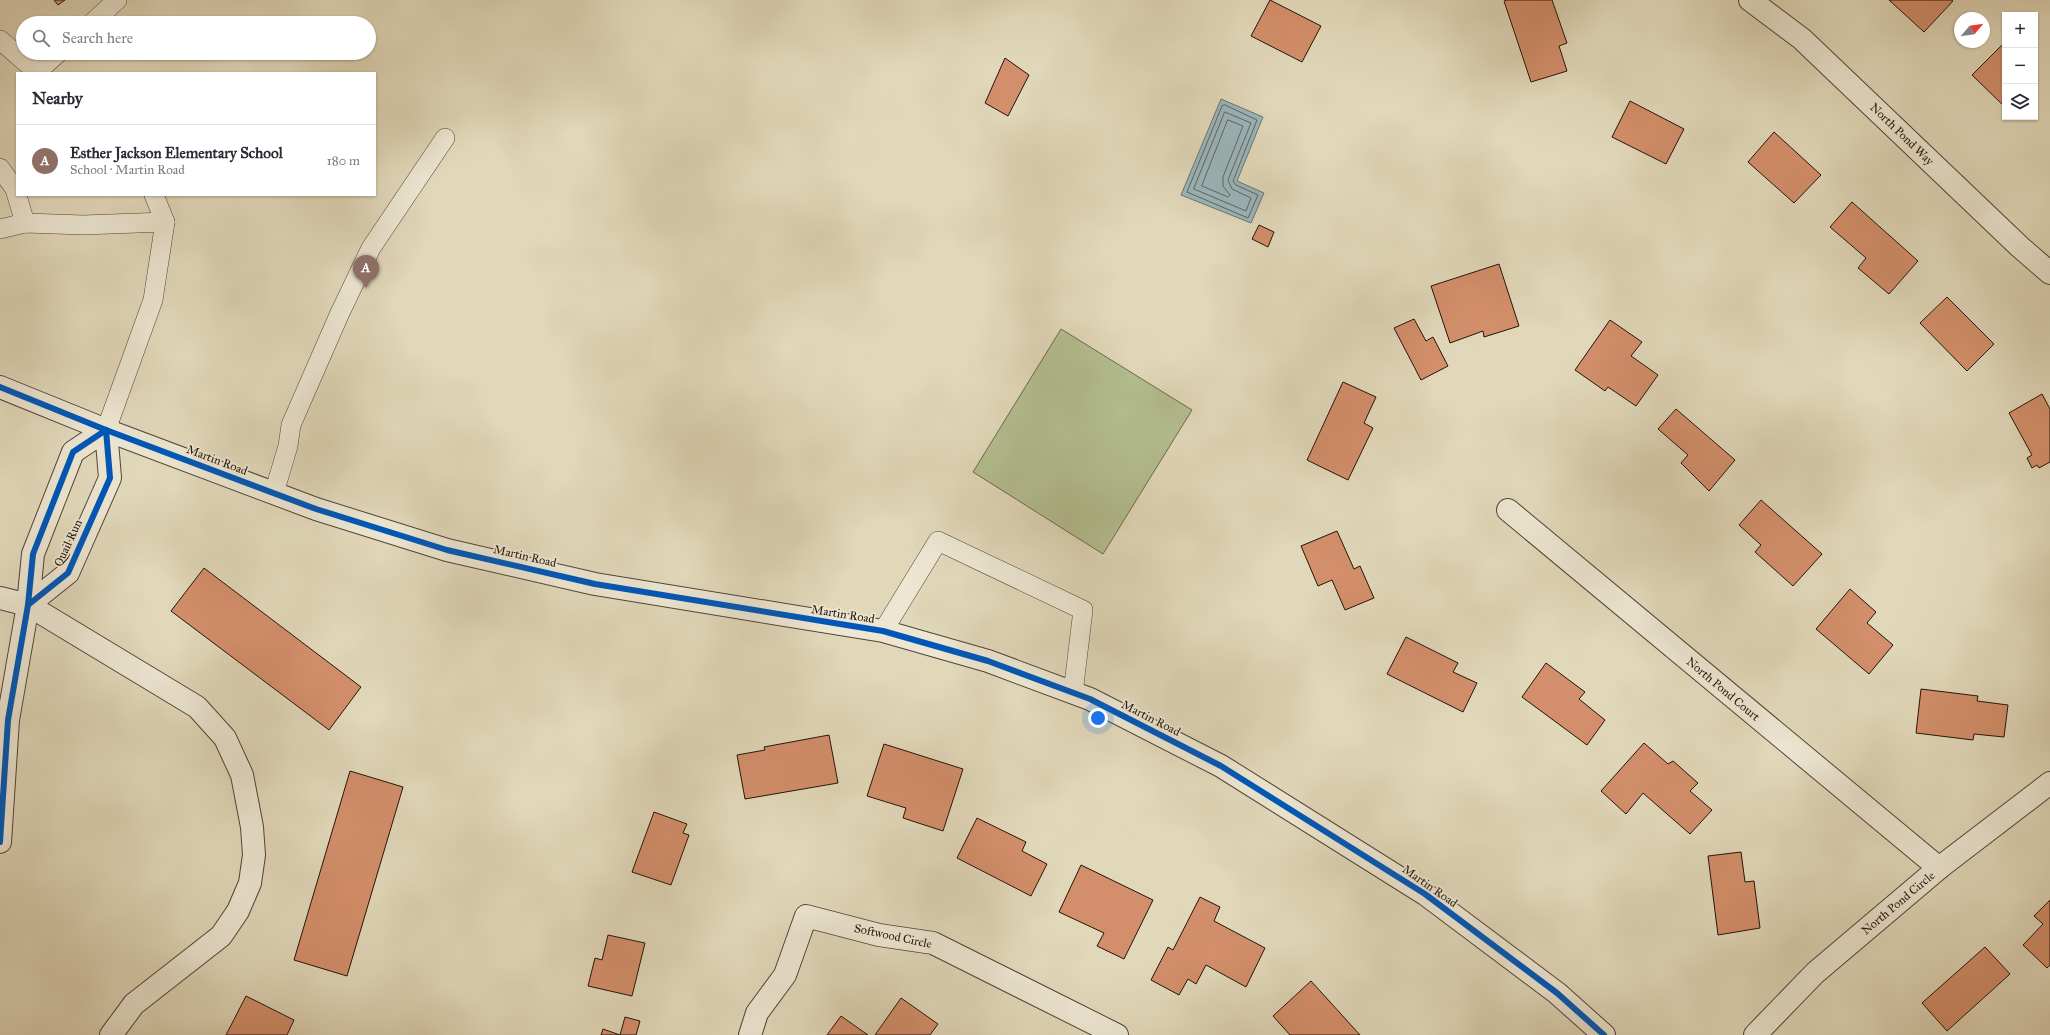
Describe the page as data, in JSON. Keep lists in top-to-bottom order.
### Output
{
  "streets": {
    "street": [
      "North Pond Way",
      "Martin Road",
      "Quail Run",
      "North Pond Court",
      "North Pond Circle",
      "Softwood Circle"
    ]
  },
  "crossings": [
    ["Martin Road", "Quail Run"],
    ["North Pond Court", "North Pond Circle"]
  ],
  "north": "top right",
  "page": {
    "map_buttons": ["+", "−"],
    "search": "Search here",
    "heading": "Nearby",
    "list": [
      {
        "mark": "A",
        "name": "Esther Jackson Elementary School",
        "note": "School · Martin Road",
        "value": "180 m"
      }
    ],
    "pins": "A"
  }
}
